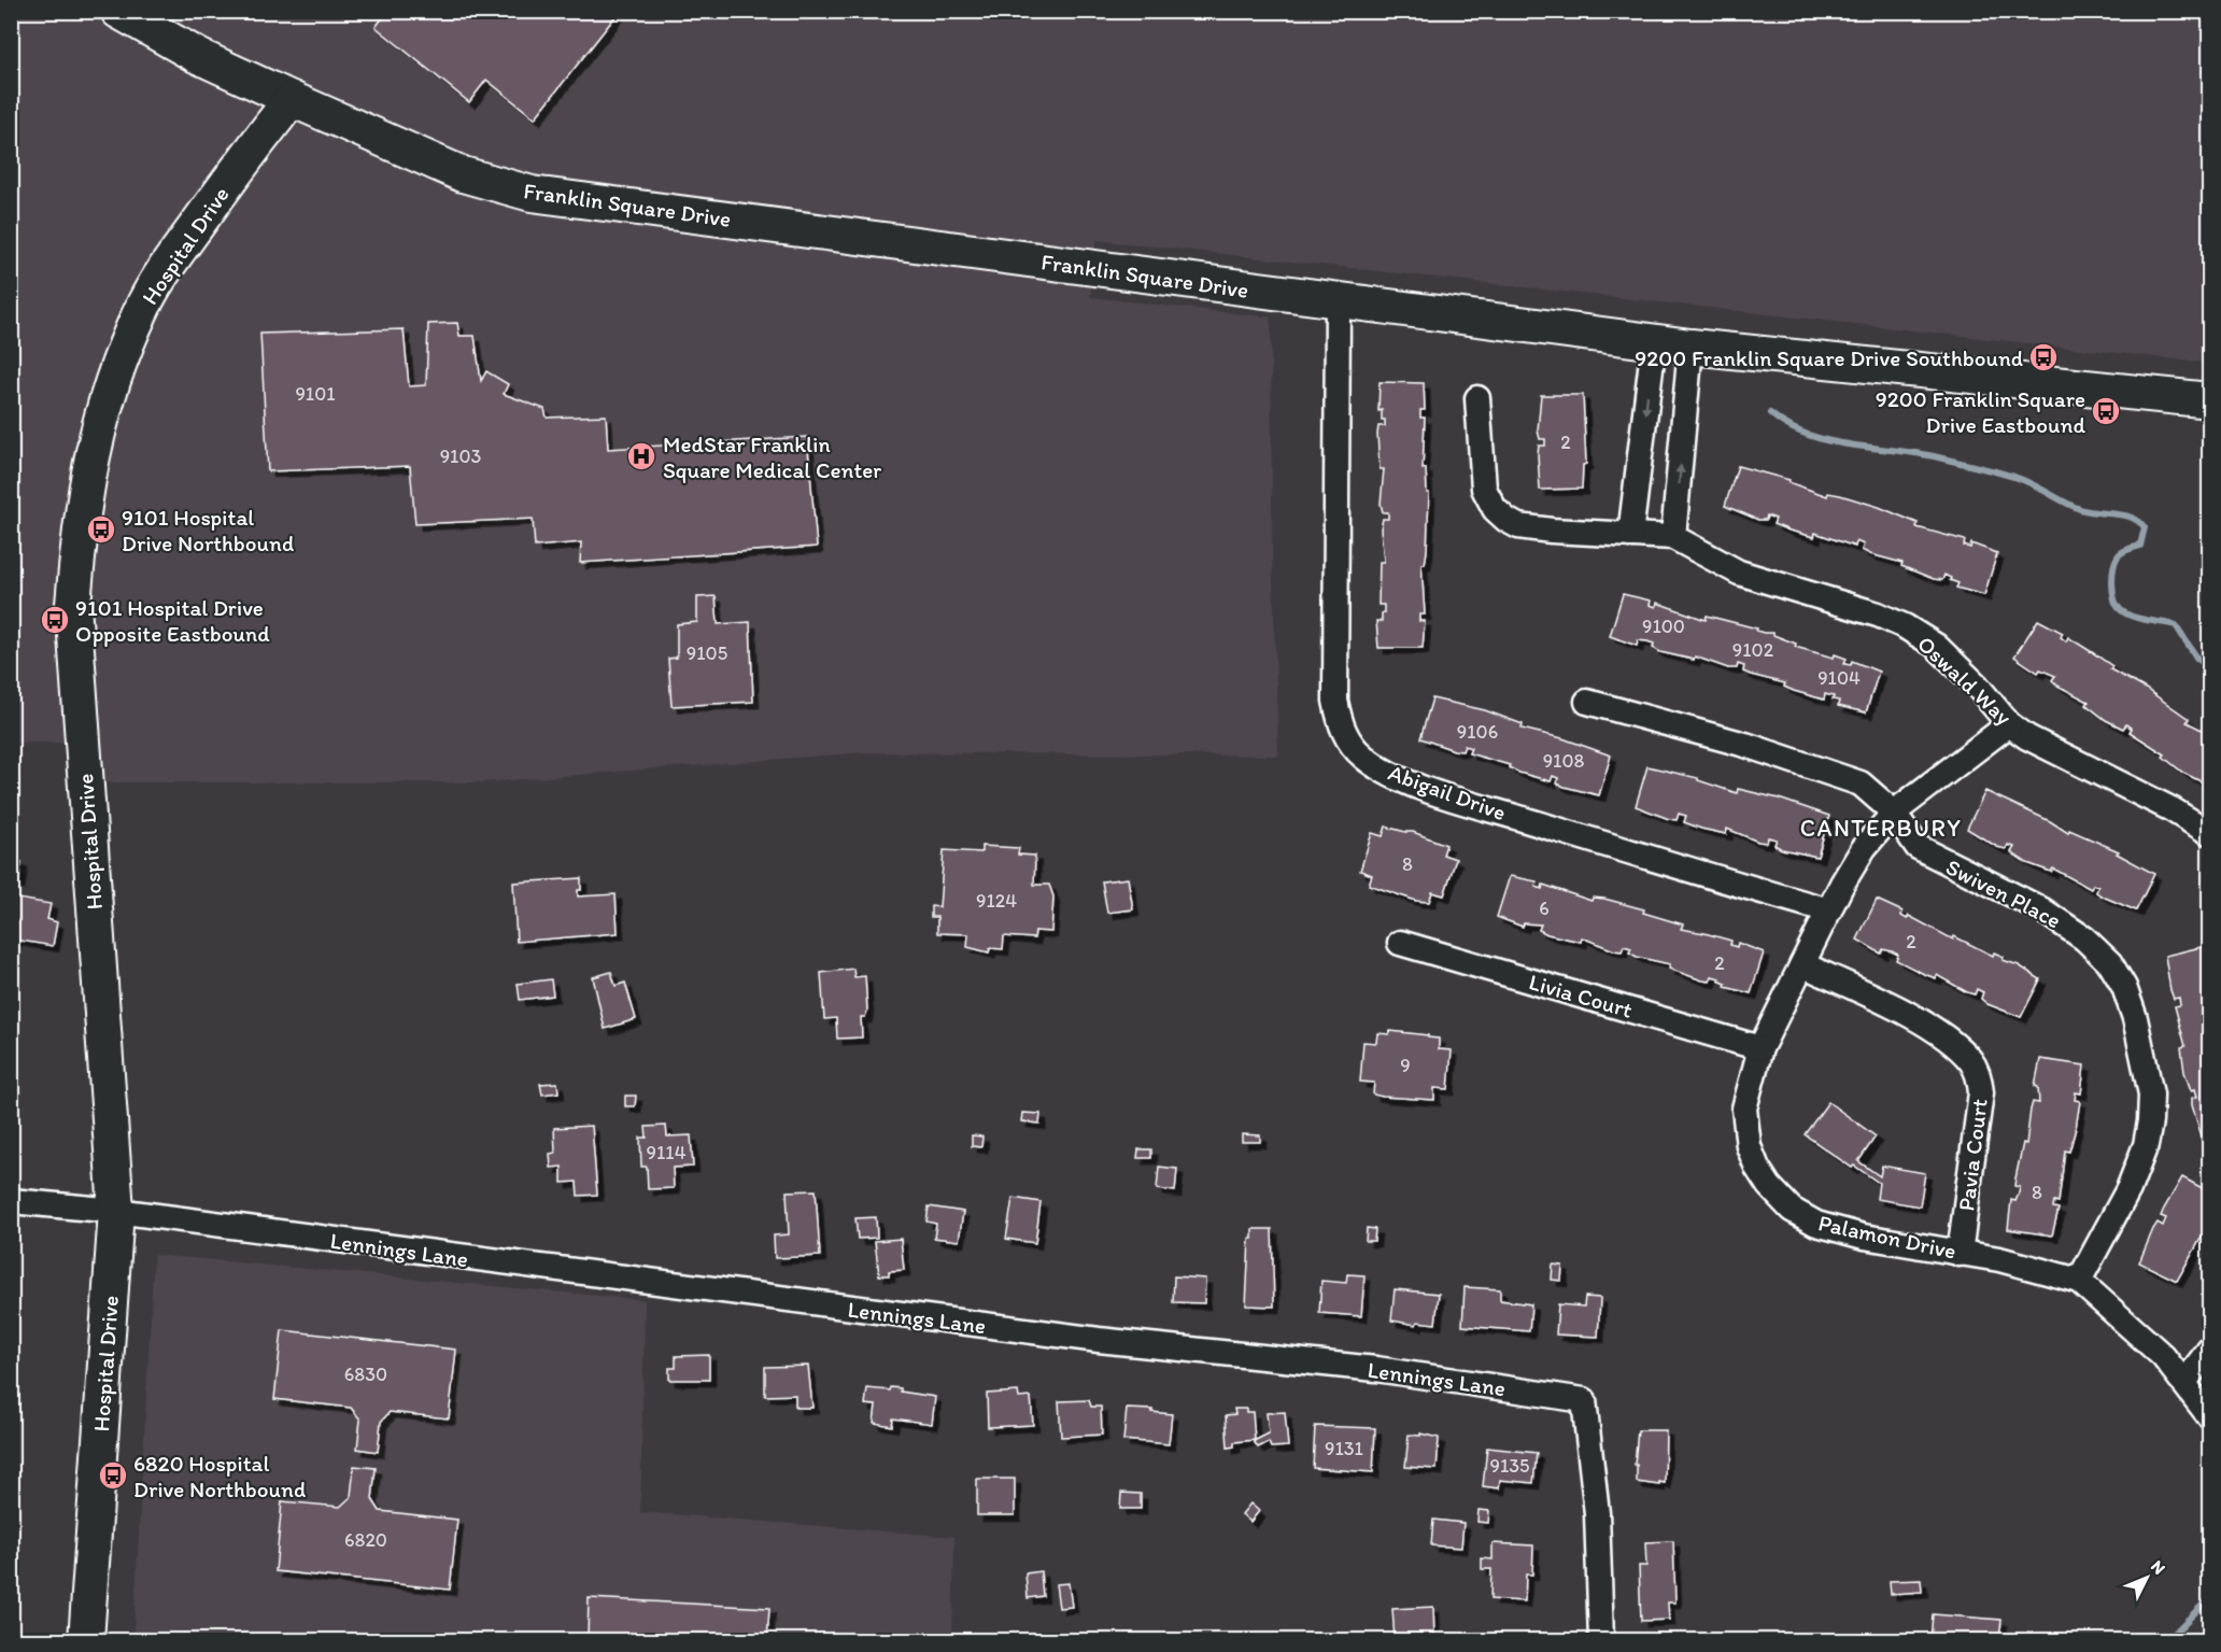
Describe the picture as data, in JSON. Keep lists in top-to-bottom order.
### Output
{
  "streets": {
    "street": [
      "Franklin Square Drive",
      "Hospital Drive",
      "Oswald Way",
      "Abigail Drive",
      "Swiven Place",
      "Livia Court",
      "Pavia Court",
      "Palamon Drive",
      "Lennings Lane"
    ]
  },
  "crossings": [
    ["Franklin Square Drive", "Hospital Drive"],
    ["Franklin Square Drive", "Abigail Drive"],
    ["Hospital Drive", "Lennings Lane"],
    ["Oswald Way", "Palamon Drive"],
    ["Abigail Drive", "Palamon Drive"],
    ["Swiven Place", "Palamon Drive"],
    ["Livia Court", "Palamon Drive"],
    ["Pavia Court", "Palamon Drive"]
  ],
  "districts": ["CANTERBURY"],
  "places": {
    "bus stop": [
      "9200 Franklin Square Drive Southbound",
      "9200 Franklin Square Drive Eastbound",
      "9101 Hospital Drive Northbound",
      "9101 Hospital Drive Opposite Eastbound",
      "6820 Hospital Drive Northbound"
    ],
    "hospital": ["MedStar Franklin Square Medical Center"]
  },
  "house_numbers": [
    "9101",
    "2",
    "9103",
    "9100",
    "9102",
    "9105",
    "9104",
    "9106",
    "9108",
    "8",
    "9124",
    "6",
    "2",
    "2",
    "9",
    "9114",
    "8",
    "6830",
    "9131",
    "9135",
    "6820"
  ],
  "north": "top right"
}
